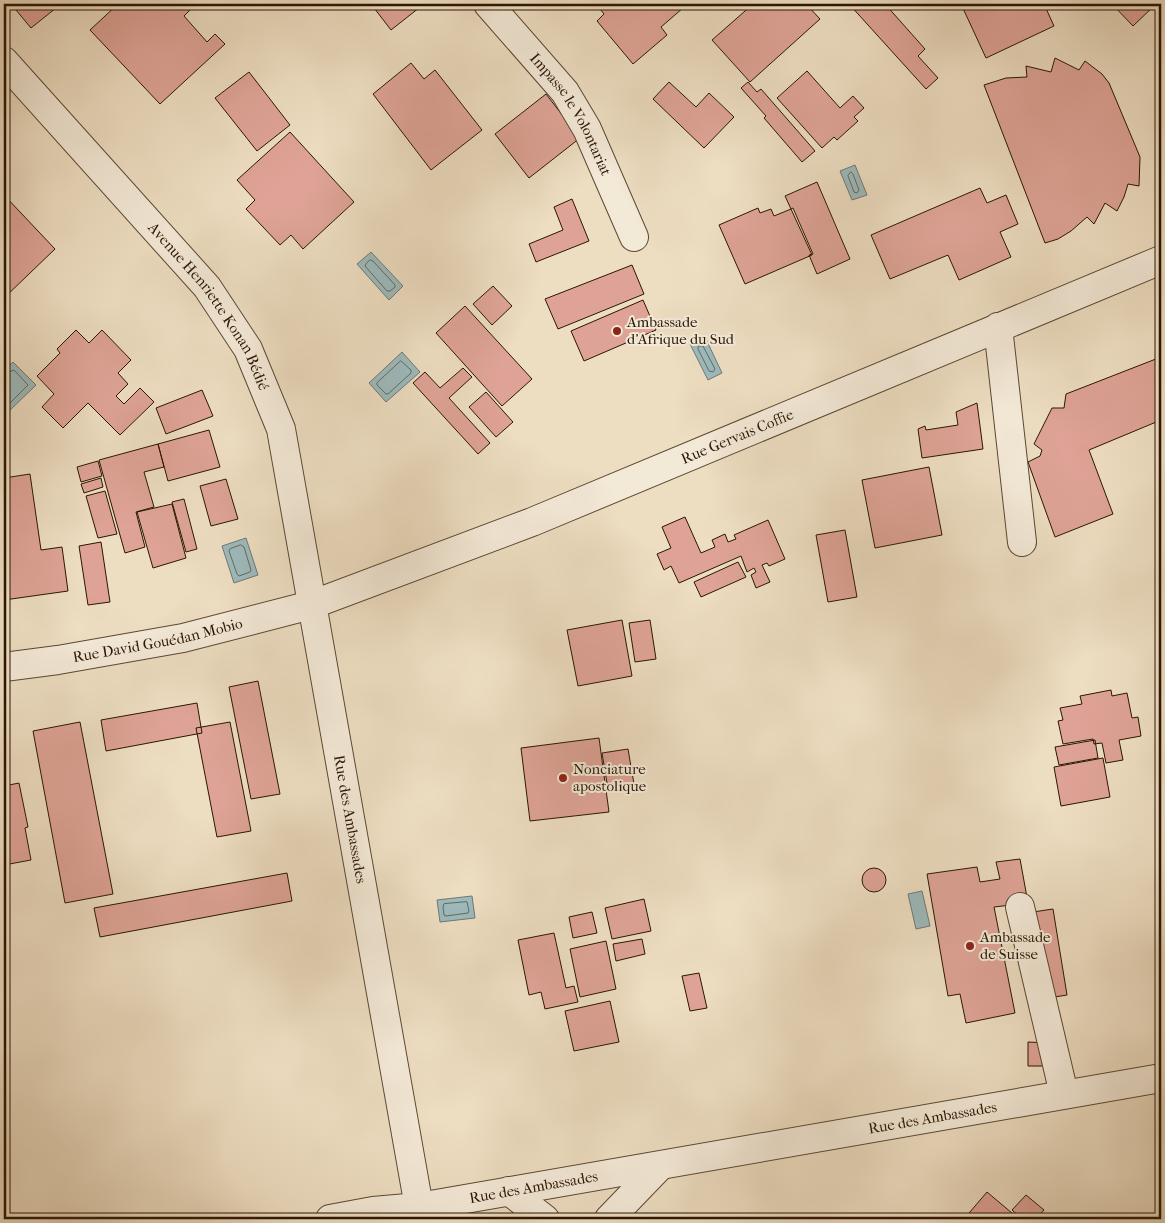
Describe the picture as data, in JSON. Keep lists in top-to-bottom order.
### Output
{
  "streets": {
    "street": [
      "Impasse le Volontariat",
      "Avenue Henriette Konan Bédié",
      "Rue Gervais Coffie",
      "Rue David Gouédan Mobio",
      "Rue des Ambassades"
    ]
  },
  "crossings": [
    ["Avenue Henriette Konan Bédié", "Rue Gervais Coffie"],
    ["Avenue Henriette Konan Bédié", "Rue David Gouédan Mobio"],
    ["Avenue Henriette Konan Bédié", "Rue des Ambassades"],
    ["Rue Gervais Coffie", "Rue David Gouédan Mobio"],
    ["Rue Gervais Coffie", "Rue des Ambassades"],
    ["Rue David Gouédan Mobio", "Rue des Ambassades"]
  ],
  "places": ["Ambassade d'Afrique du Sud", "Nonciature apostolique", "Ambassade de Suisse"]
}
